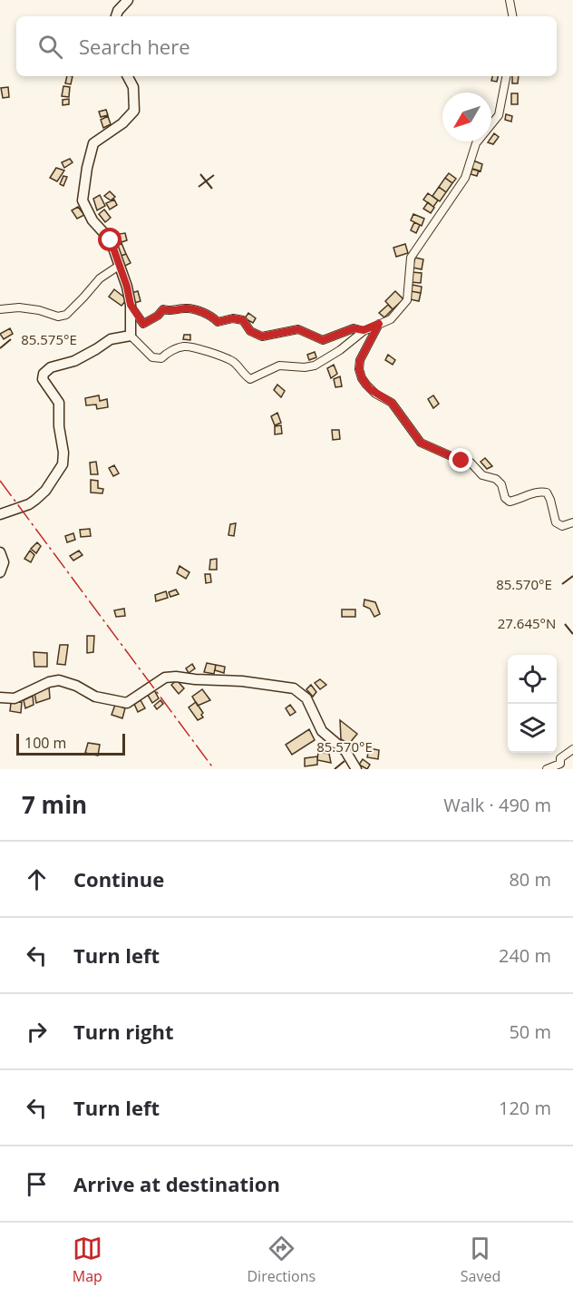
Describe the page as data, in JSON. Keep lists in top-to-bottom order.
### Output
{
  "scale_bar": "100 m",
  "north": "bottom left",
  "page": {
    "search": "Search here",
    "scale": "100 m",
    "heading": ["7 min", "Walk · 490 m"],
    "list": [
      ["Continue", "80 m"],
      ["Turn left", "240 m"],
      ["Turn right", "50 m"],
      ["Turn left", "120 m"],
      "Arrive at destination"
    ],
    "nav": ["Map", "Directions", "Saved"]
  },
  "coordinates": ["85.575°E", "85.570°E", "27.645°N"]
}
